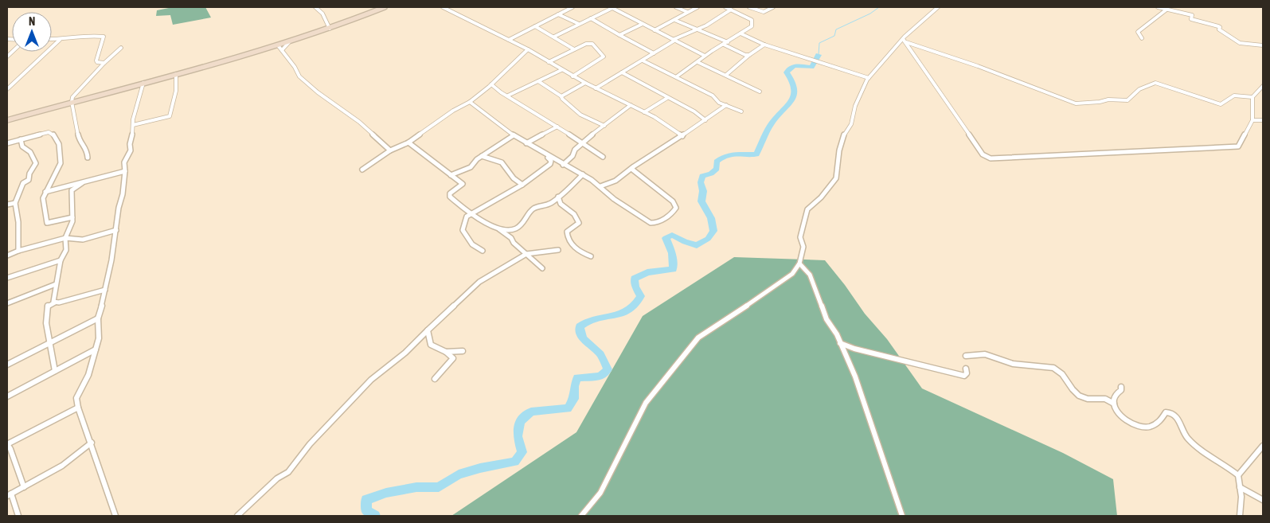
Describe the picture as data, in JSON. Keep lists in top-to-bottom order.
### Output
{
  "north": "top"
}
